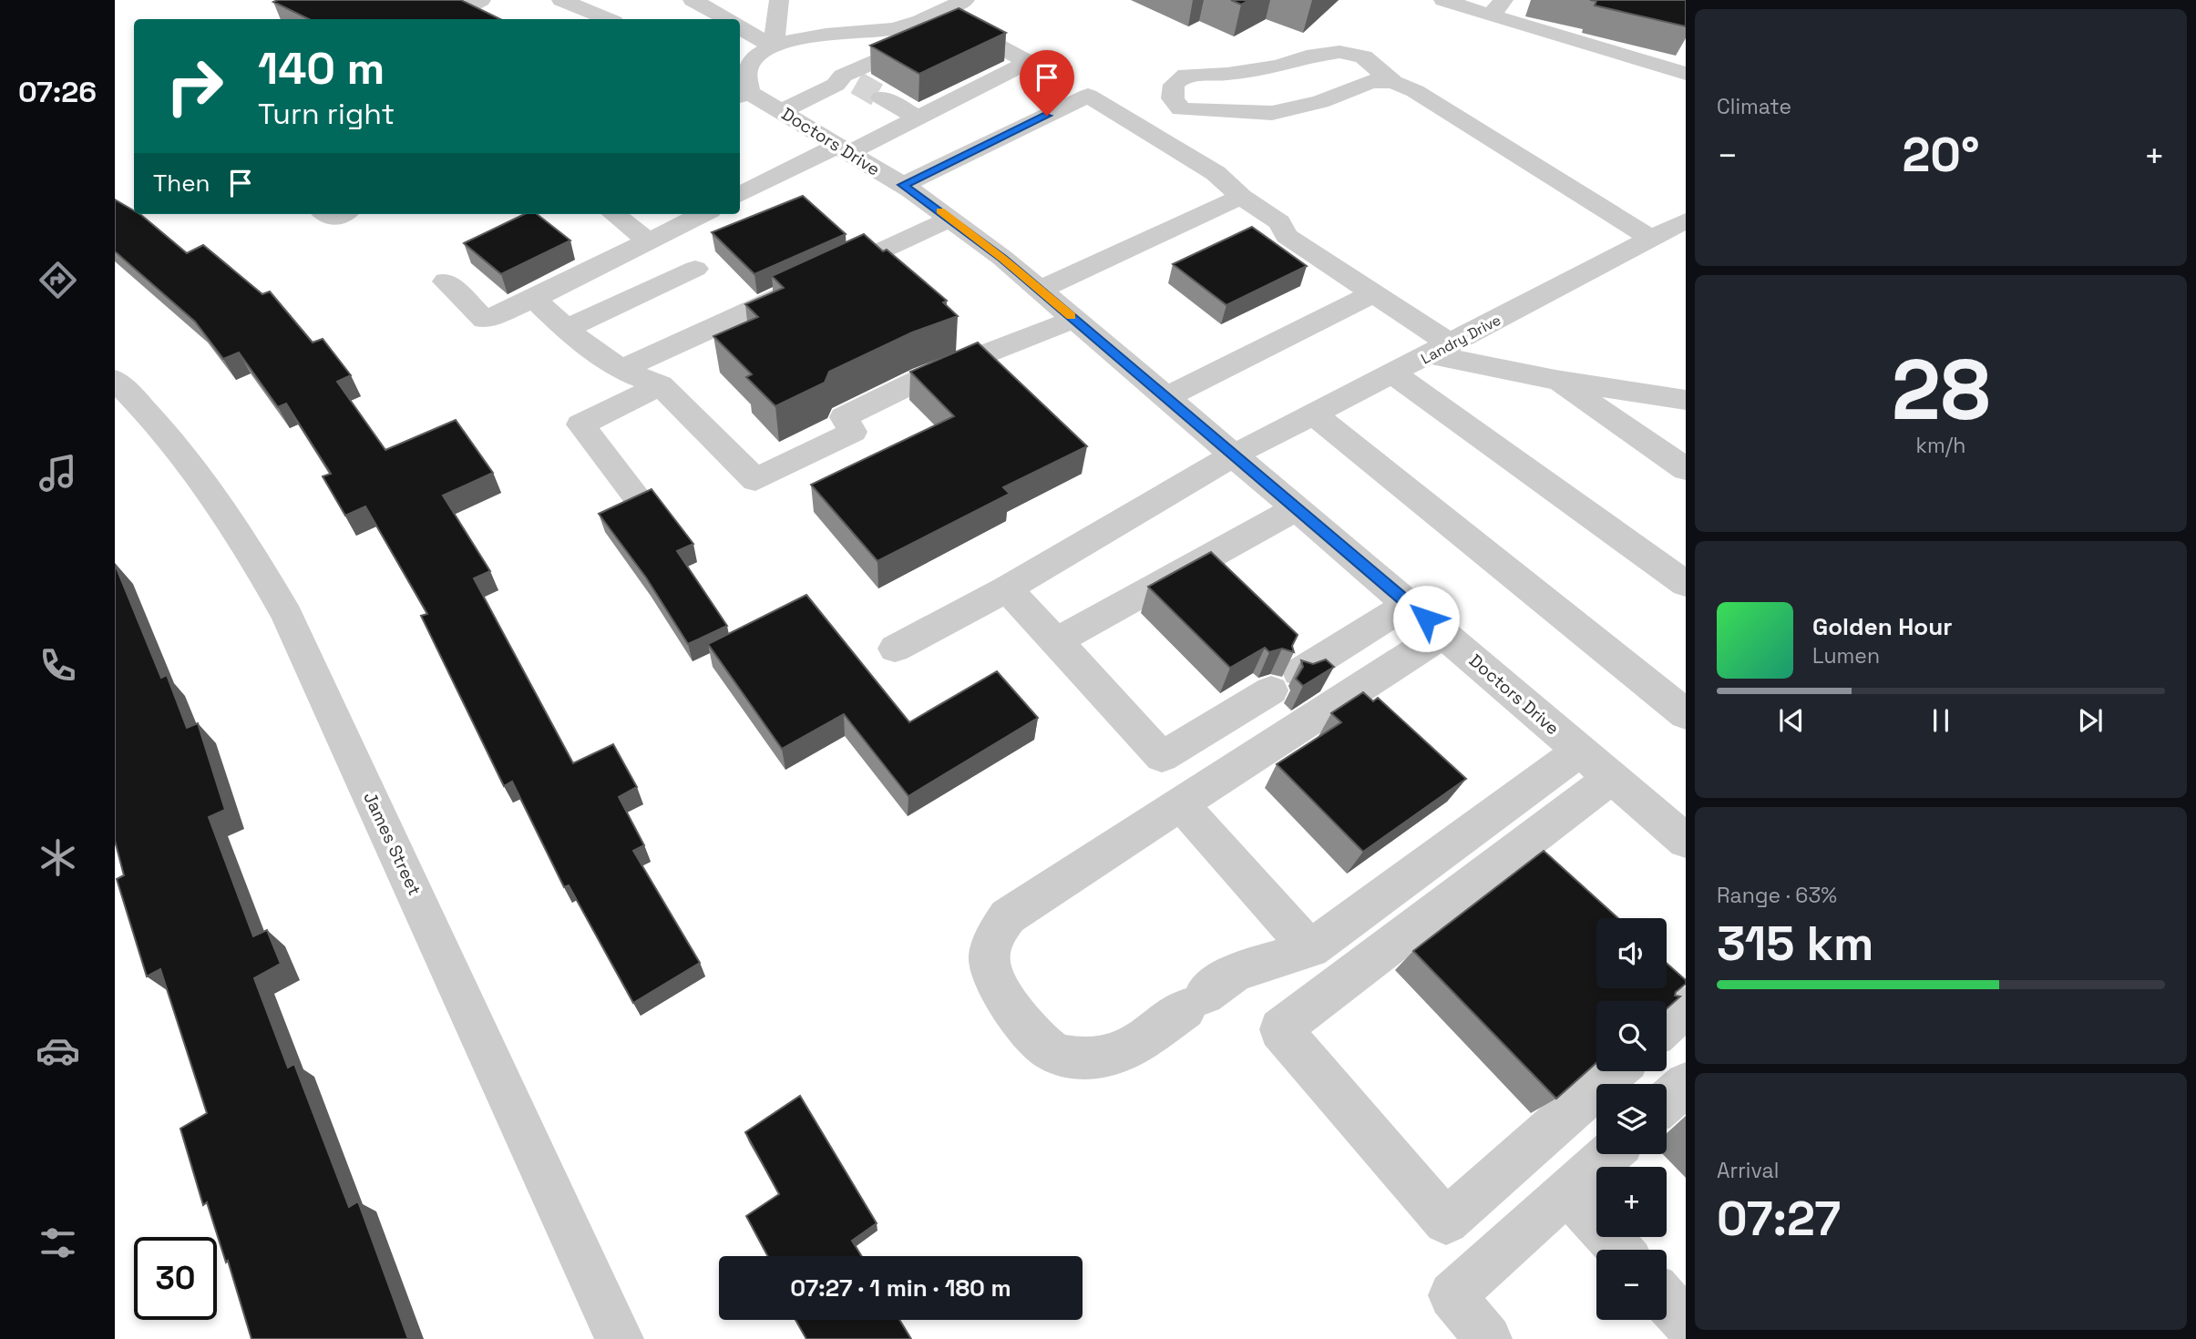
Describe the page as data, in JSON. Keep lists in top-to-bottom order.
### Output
{
  "streets": {
    "street": ["Doctors Drive", "Landry Drive", "James Street"]
  },
  "crossings": [
    ["Doctors Drive", "Landry Drive"]
  ],
  "page": {
    "tabs": "07:26",
    "tile": [
      "Climate",
      ["28", "km/h"],
      ["Range · 63%", "315 km"],
      ["Arrival", "07:27"]
    ],
    "turn": ["140 m", "Turn right"],
    "heat": ["−", "20°", "+"],
    "then": "Then",
    "song": ["Golden Hour", "Lumen"],
    "map_buttons": ["+", "−"],
    "limit": "30",
    "trip": "07:27 · 1 min · 180 m"
  }
}
